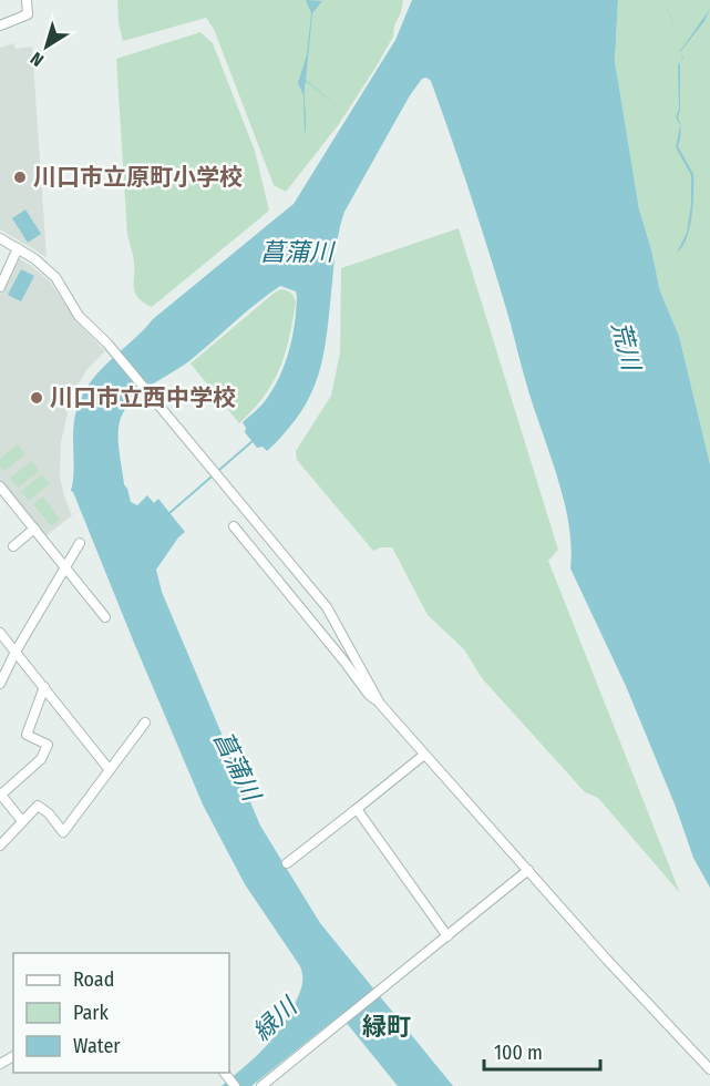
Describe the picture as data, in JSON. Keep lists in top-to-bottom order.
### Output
{
  "districts": ["緑町"],
  "water": ["菖蒲川", "荒川", "緑川"],
  "places": ["川口市立原町小学校", "川口市立西中学校"],
  "legend": ["Road", "Park", "Water"],
  "scale_bar": "100 m",
  "north": "bottom left"
}
